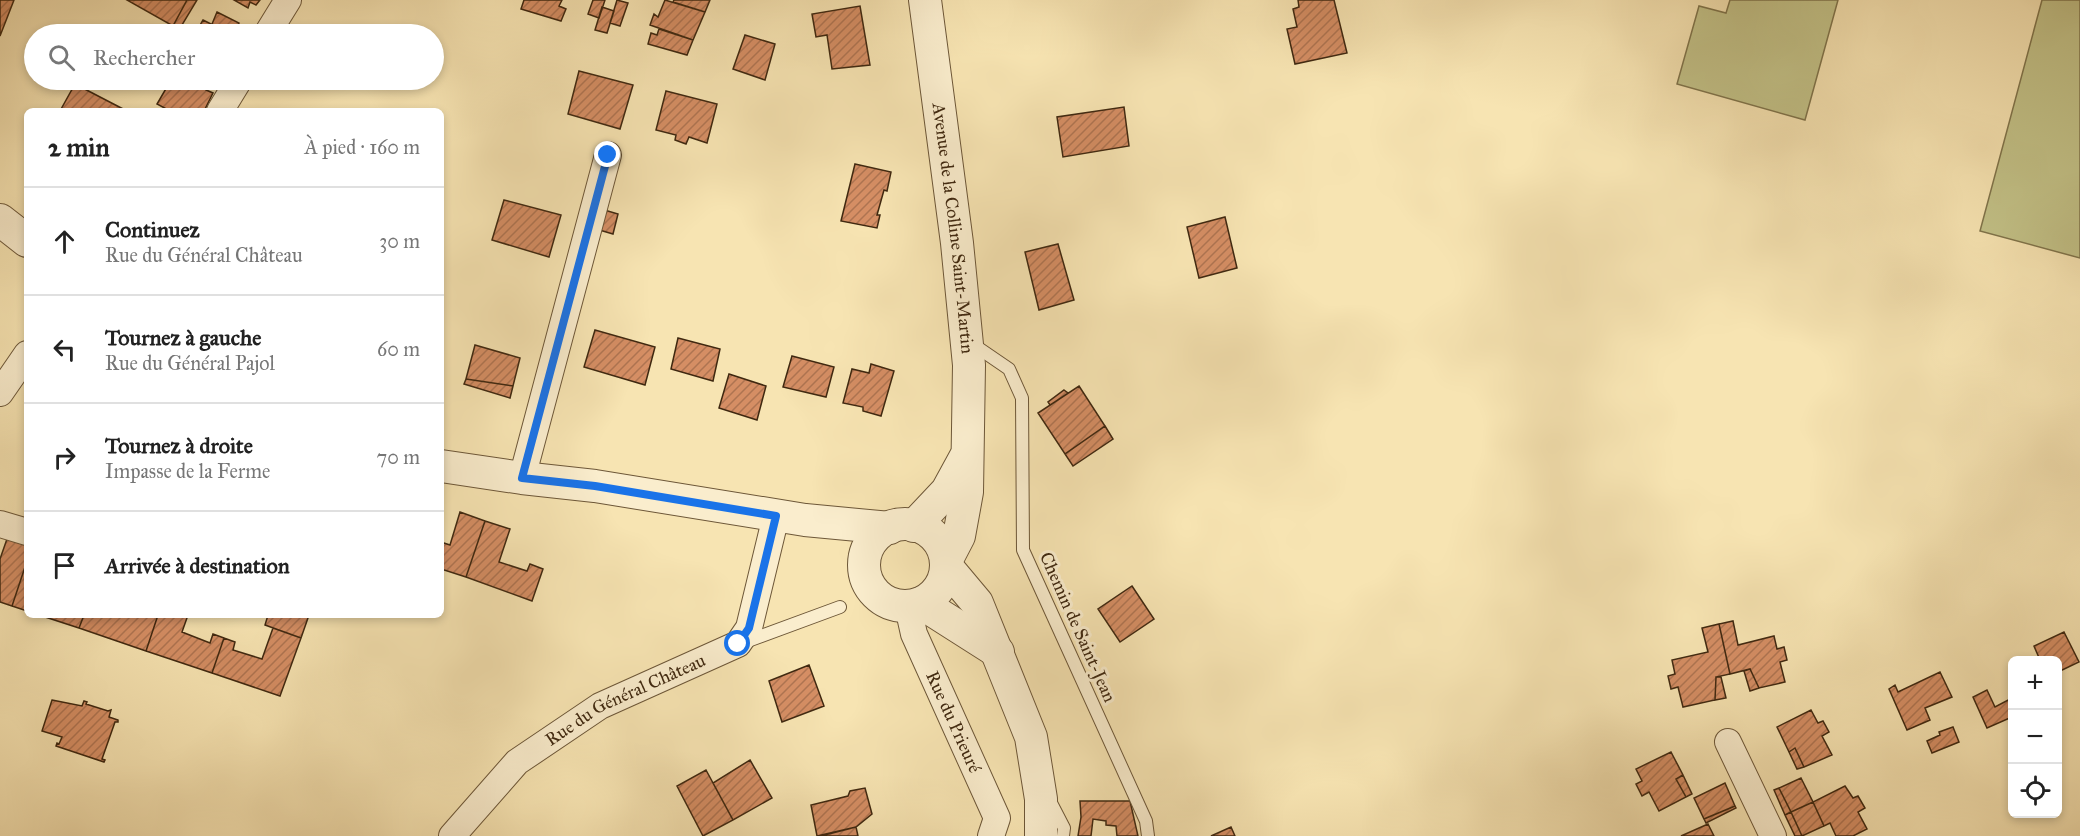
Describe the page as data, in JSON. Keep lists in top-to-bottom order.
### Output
{
  "streets": {
    "street": ["Avenue de la Colline Saint-Martin", "Rue du Général Château", "Rue du Prieuré"],
    "lane": ["Chemin de Saint-Jean"]
  },
  "crossings": [
    ["Avenue de la Colline Saint-Martin", "Chemin de Saint-Jean"],
    ["Avenue de la Colline Saint-Martin", "Rue du Prieuré"]
  ],
  "page": {
    "search": "Rechercher",
    "heading": ["2 min", "À pied · 160 m"],
    "list": [
      ["Continuez", "Rue du Général Château", "30 m"],
      ["Tournez à gauche", "Rue du Général Pajol", "60 m"],
      ["Tournez à droite", "Impasse de la Ferme", "70 m"],
      "Arrivée à destination"
    ],
    "map_buttons": ["+", "−"]
  }
}
